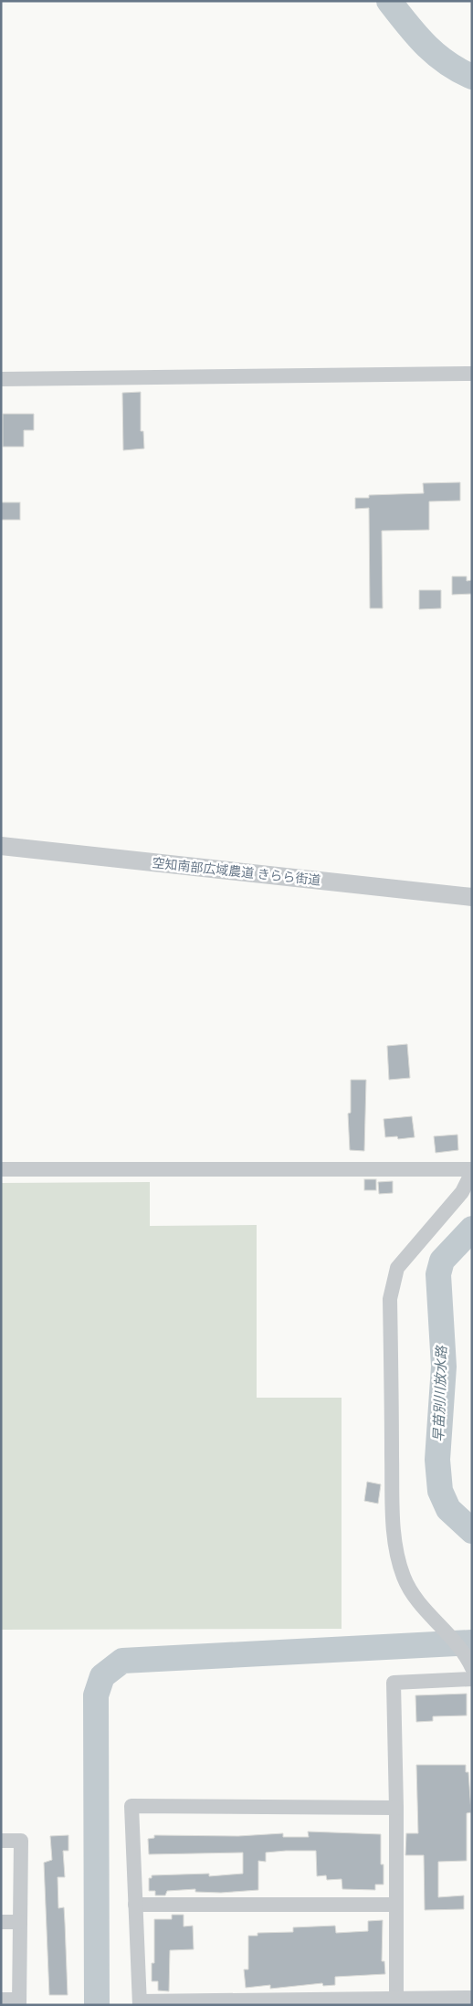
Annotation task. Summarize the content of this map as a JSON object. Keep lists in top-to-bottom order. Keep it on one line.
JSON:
{"streets":{"street":["空知南部広域農道 きらら街道"]},"water":["早苗別川放水路"]}
